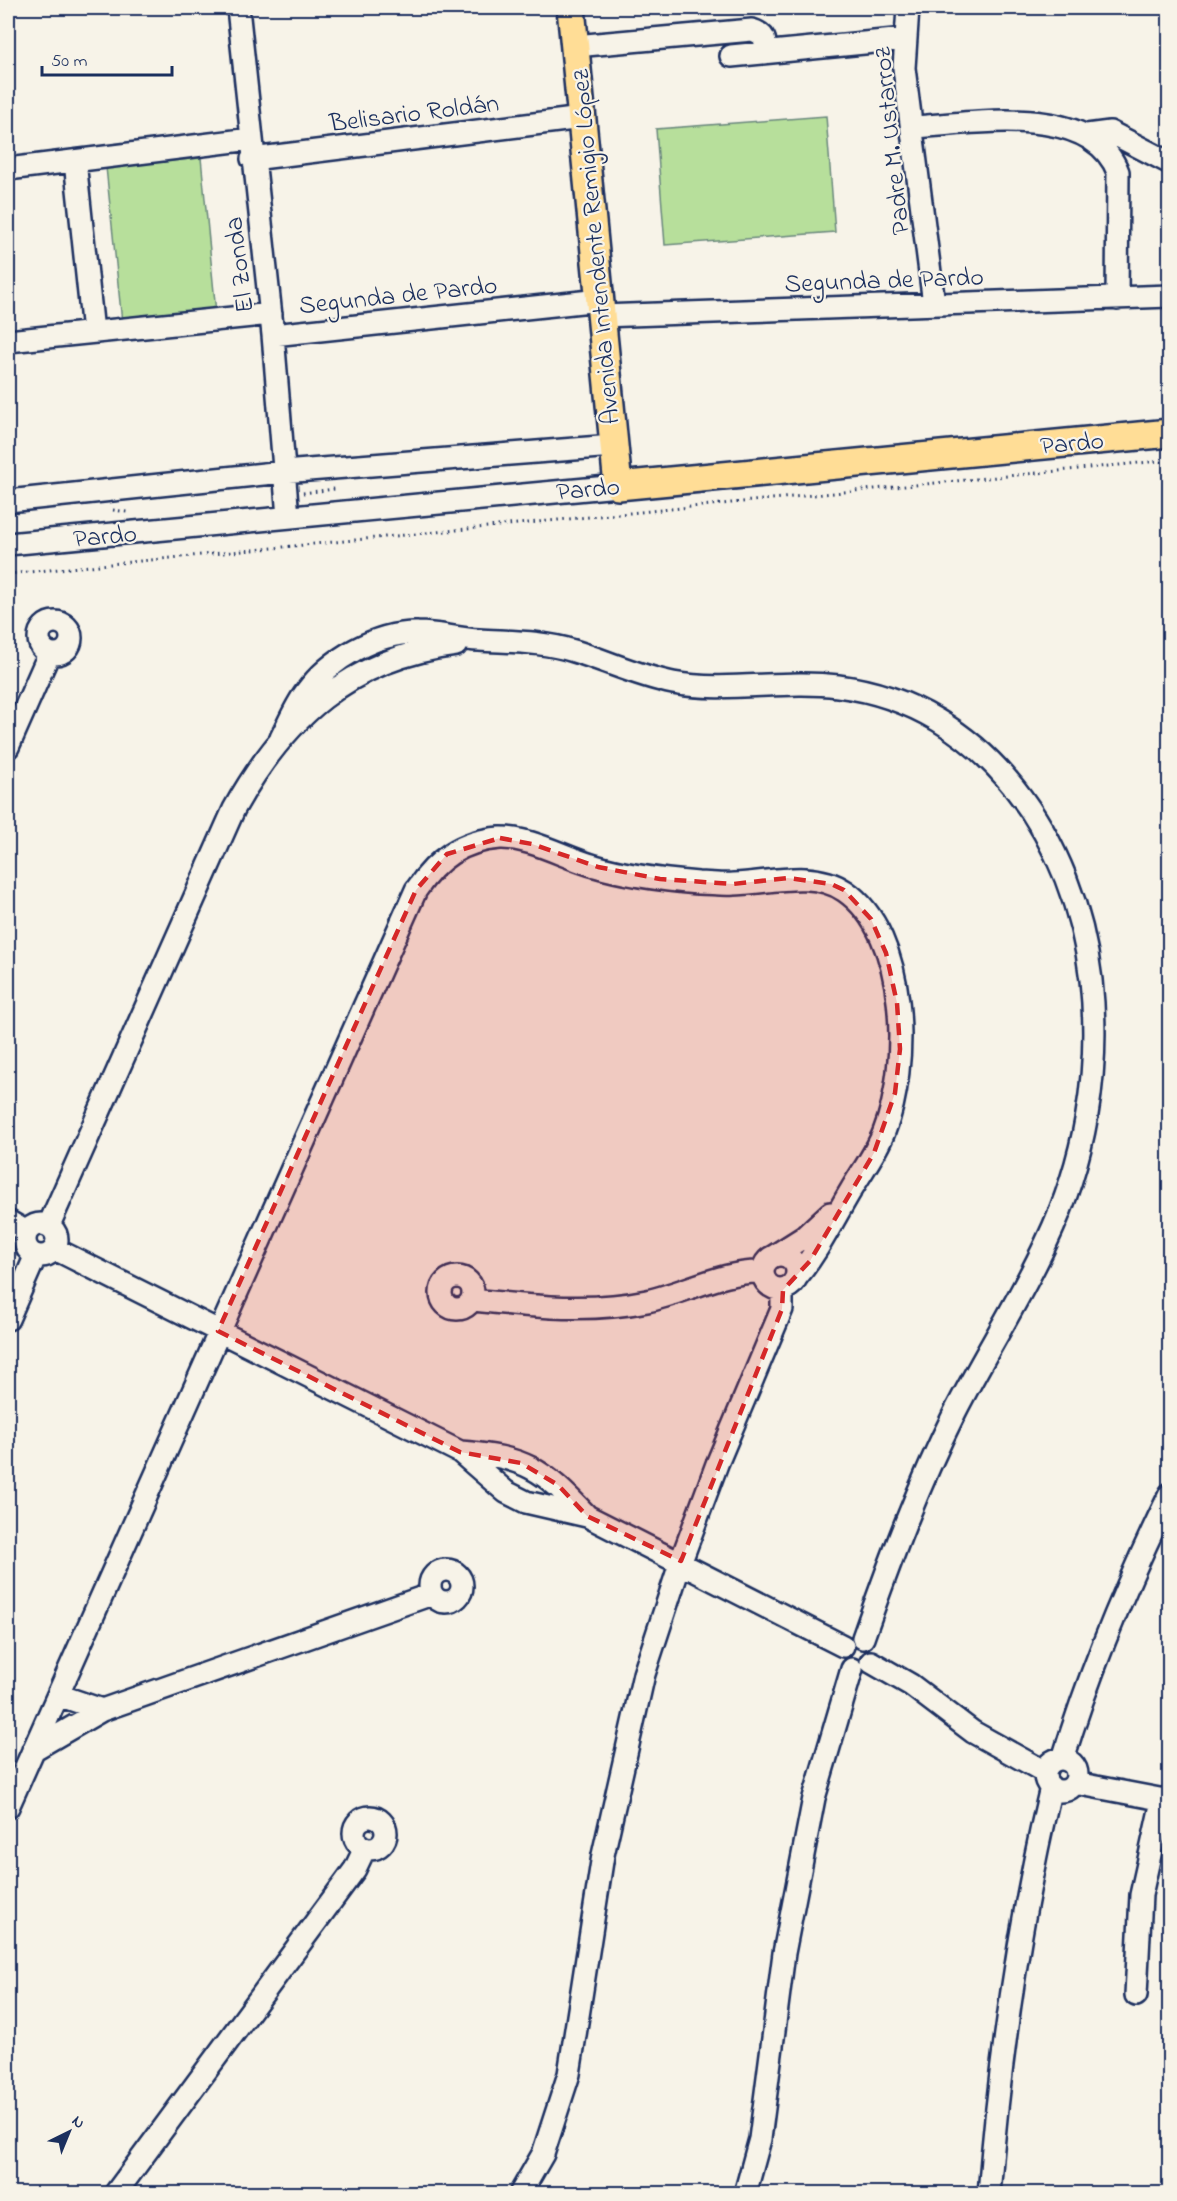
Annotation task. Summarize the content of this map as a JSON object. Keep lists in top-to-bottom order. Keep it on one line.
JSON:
{"streets":{"main road":["Avenida Intendente Remigio López","Pardo"],"street":["Belisario Roldán","Padre M. Ustarroz","El Zonda","Segunda de Pardo"]},"crossings":[["Belisario Roldán","Avenida Intendente Remigio López"],["Belisario Roldán","El Zonda"],["Padre M. Ustarroz","Segunda de Pardo"],["Avenida Intendente Remigio López","Segunda de Pardo"],["Avenida Intendente Remigio López","Pardo"],["El Zonda","Segunda de Pardo"],["El Zonda","Pardo"]],"scale_bar":"50 m","north":"top right"}
